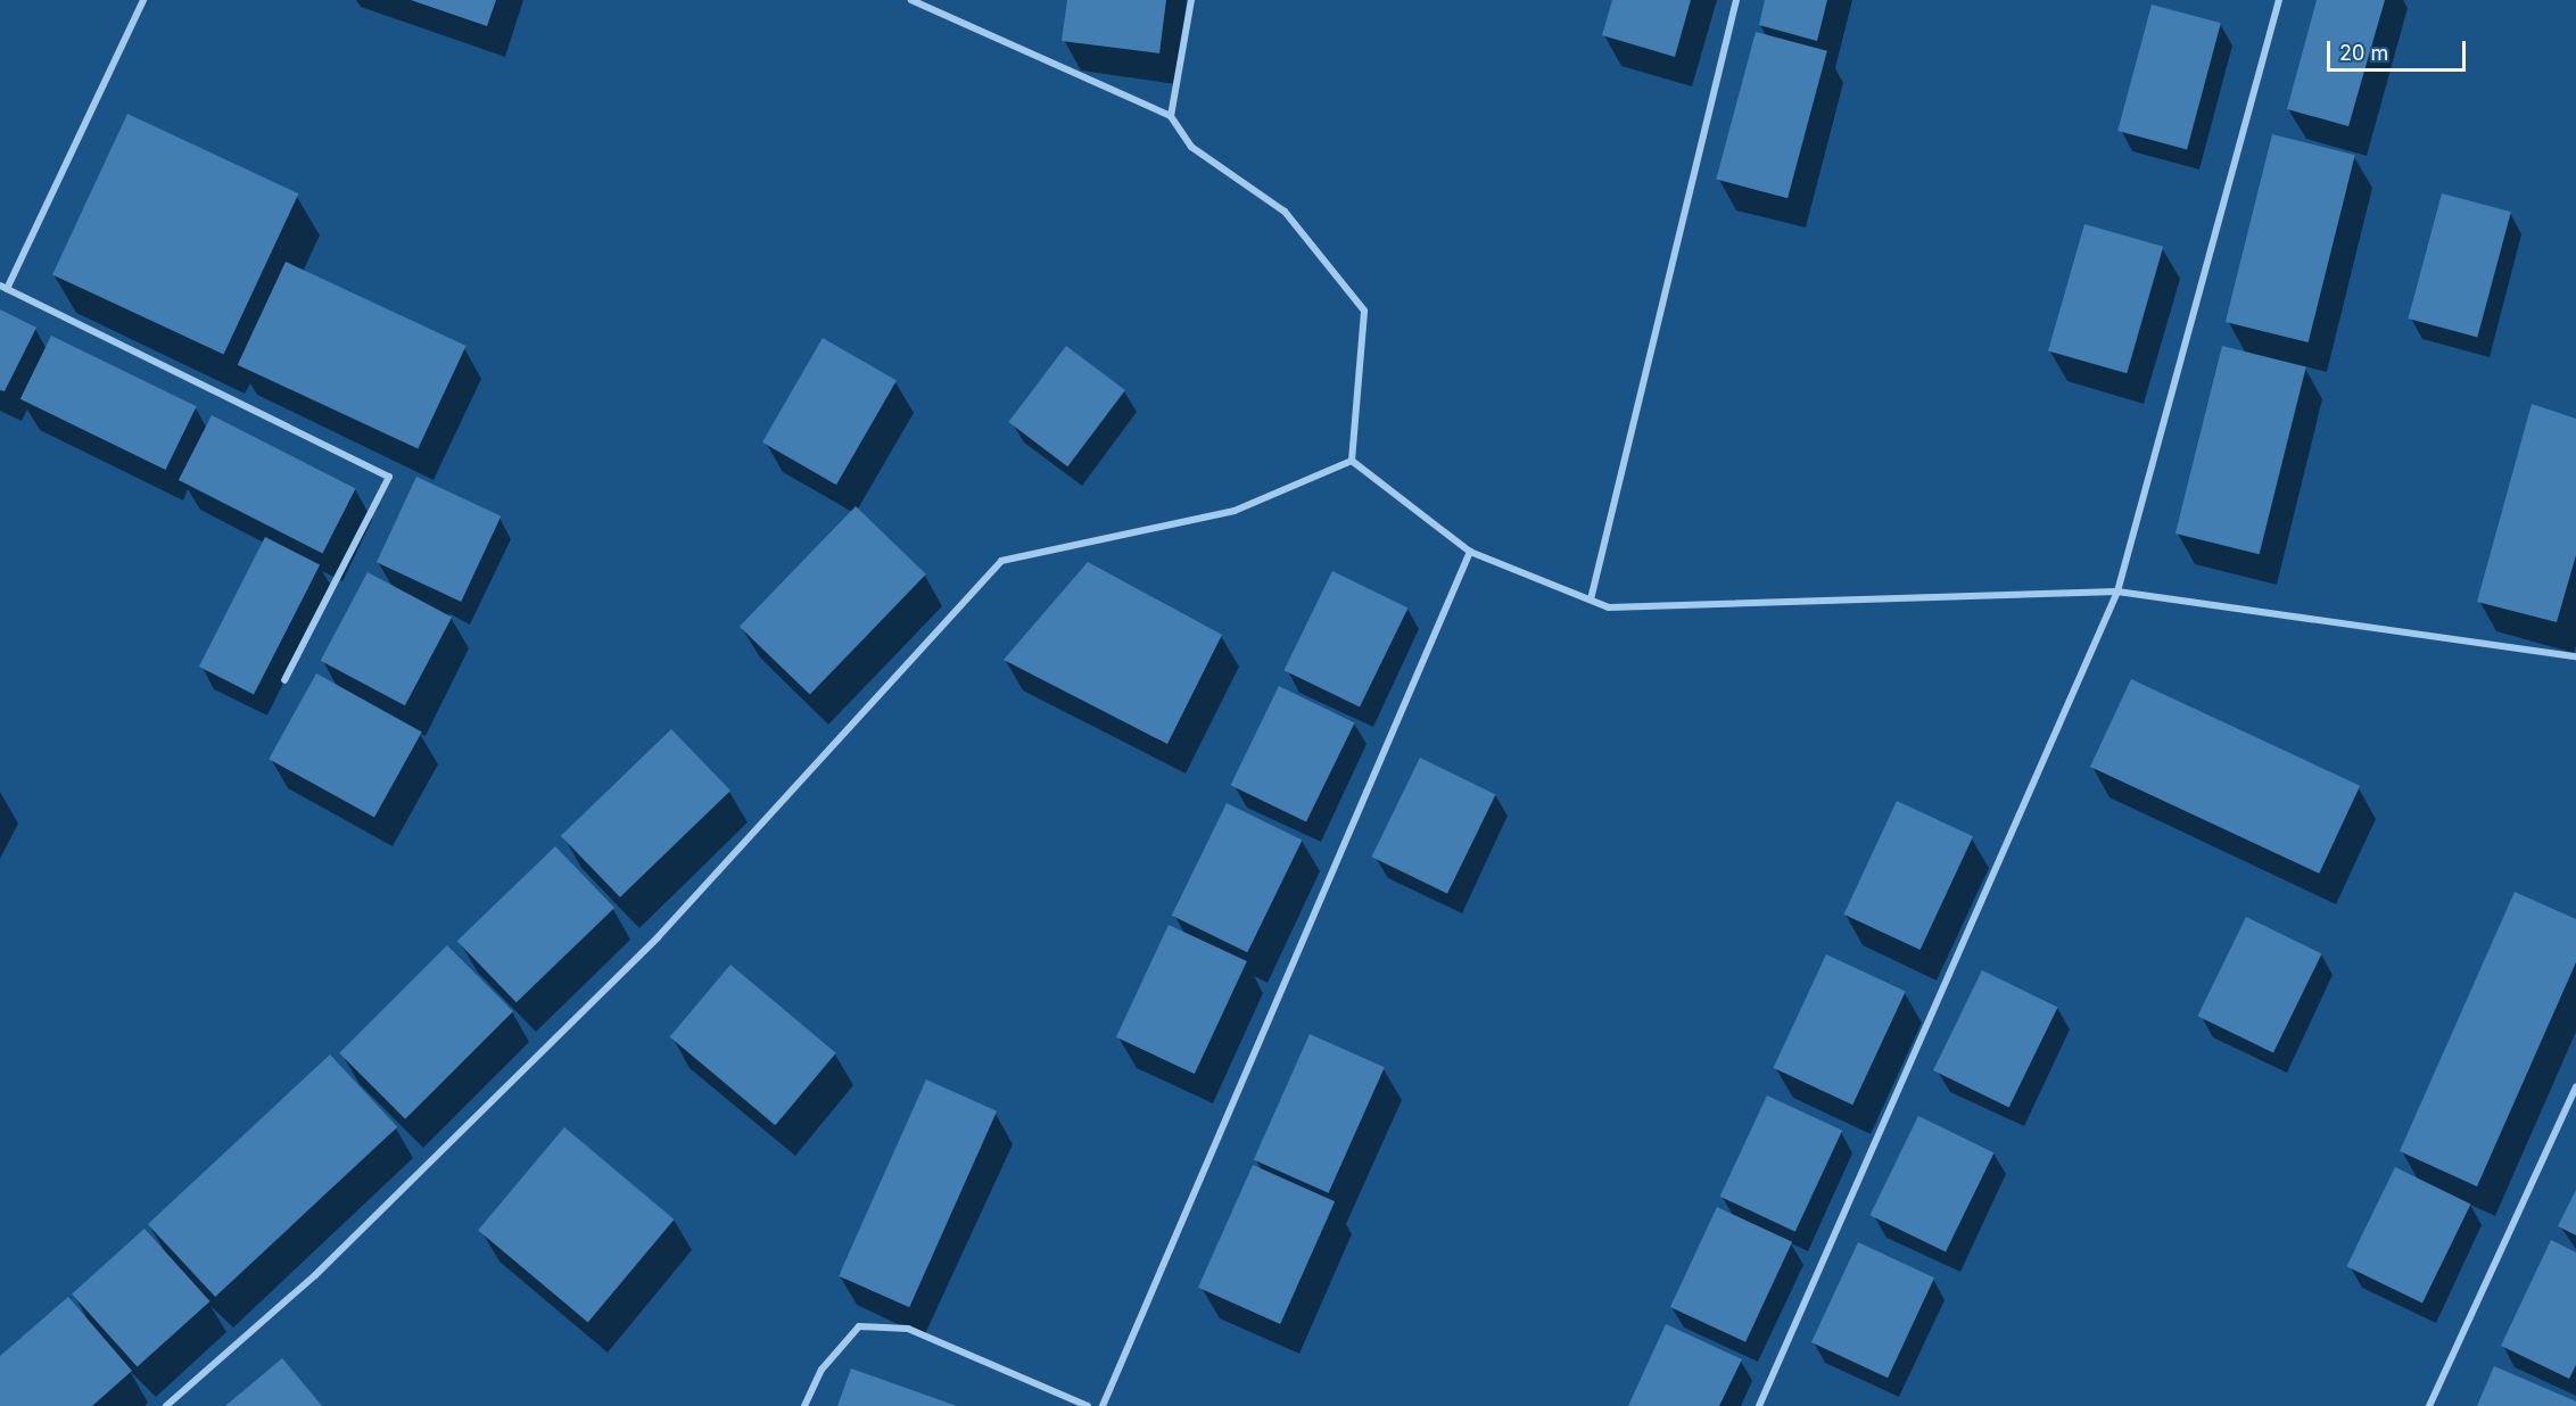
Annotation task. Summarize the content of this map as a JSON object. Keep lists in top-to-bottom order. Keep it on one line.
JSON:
{"scale_bar":"20 m"}
